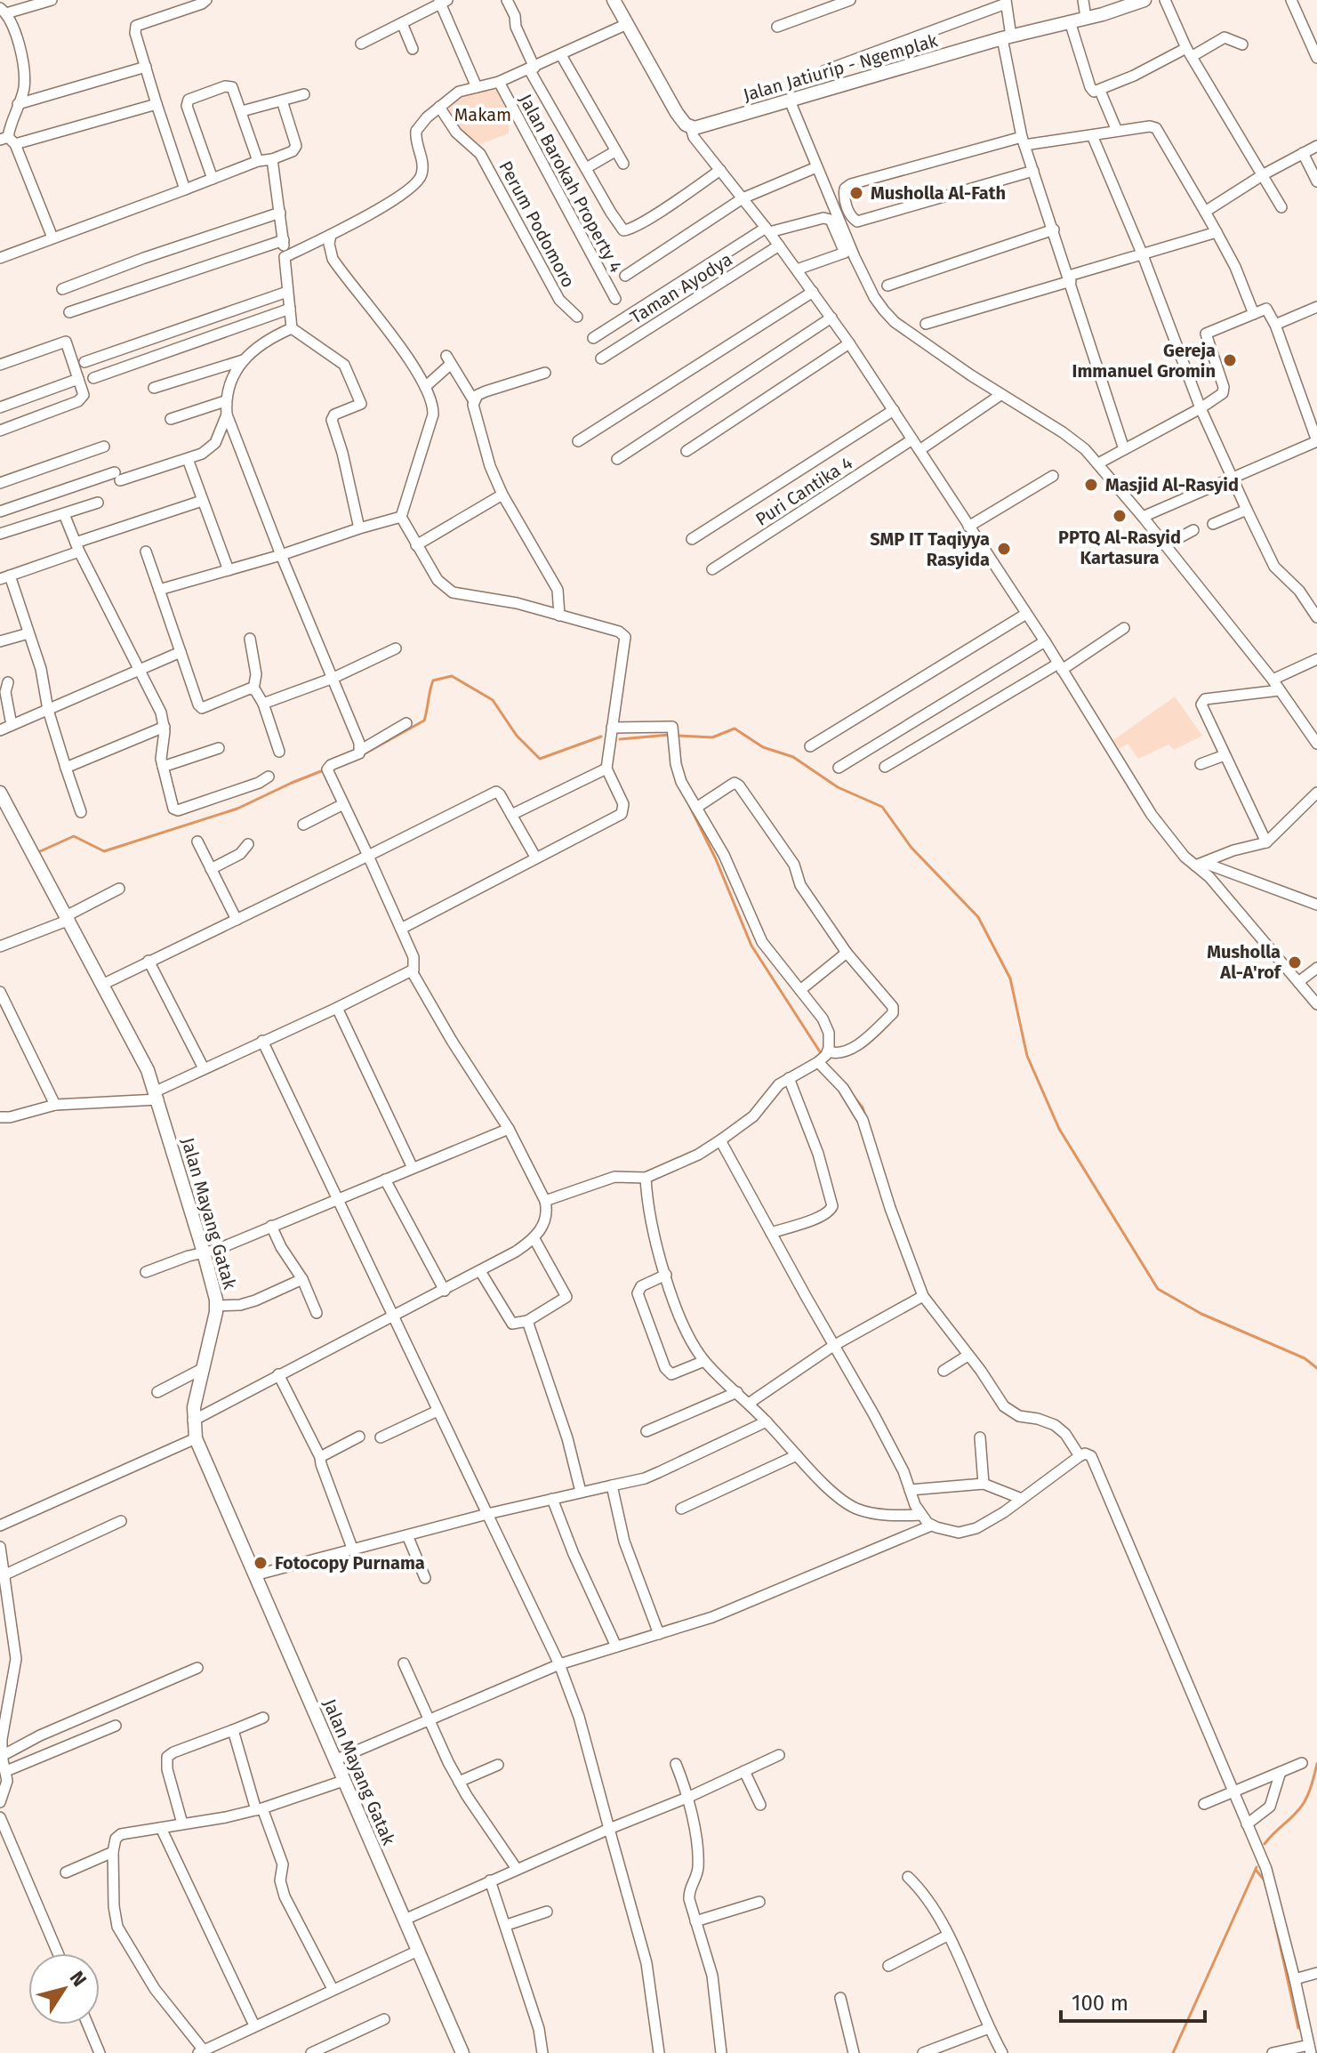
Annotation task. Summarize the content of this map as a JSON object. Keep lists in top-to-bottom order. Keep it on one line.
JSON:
{"streets":{"street":["Jalan Jatiurip - Ngemplak","Jalan Barokah Property 4","Perum Podomoro","Taman Ayodya","Puri Cantika 4","Jalan Mayang Gatak"]},"parks":["Makam"],"places":["Musholla Al-Fath","Gereja Immanuel Gromin","Masjid Al-Rasyid","PPTQ Al-Rasyid Kartasura","SMP IT Taqiyya Rasyida","Musholla Al-A'rof","Fotocopy Purnama"],"scale_bar":"100 m","north":"top right"}
